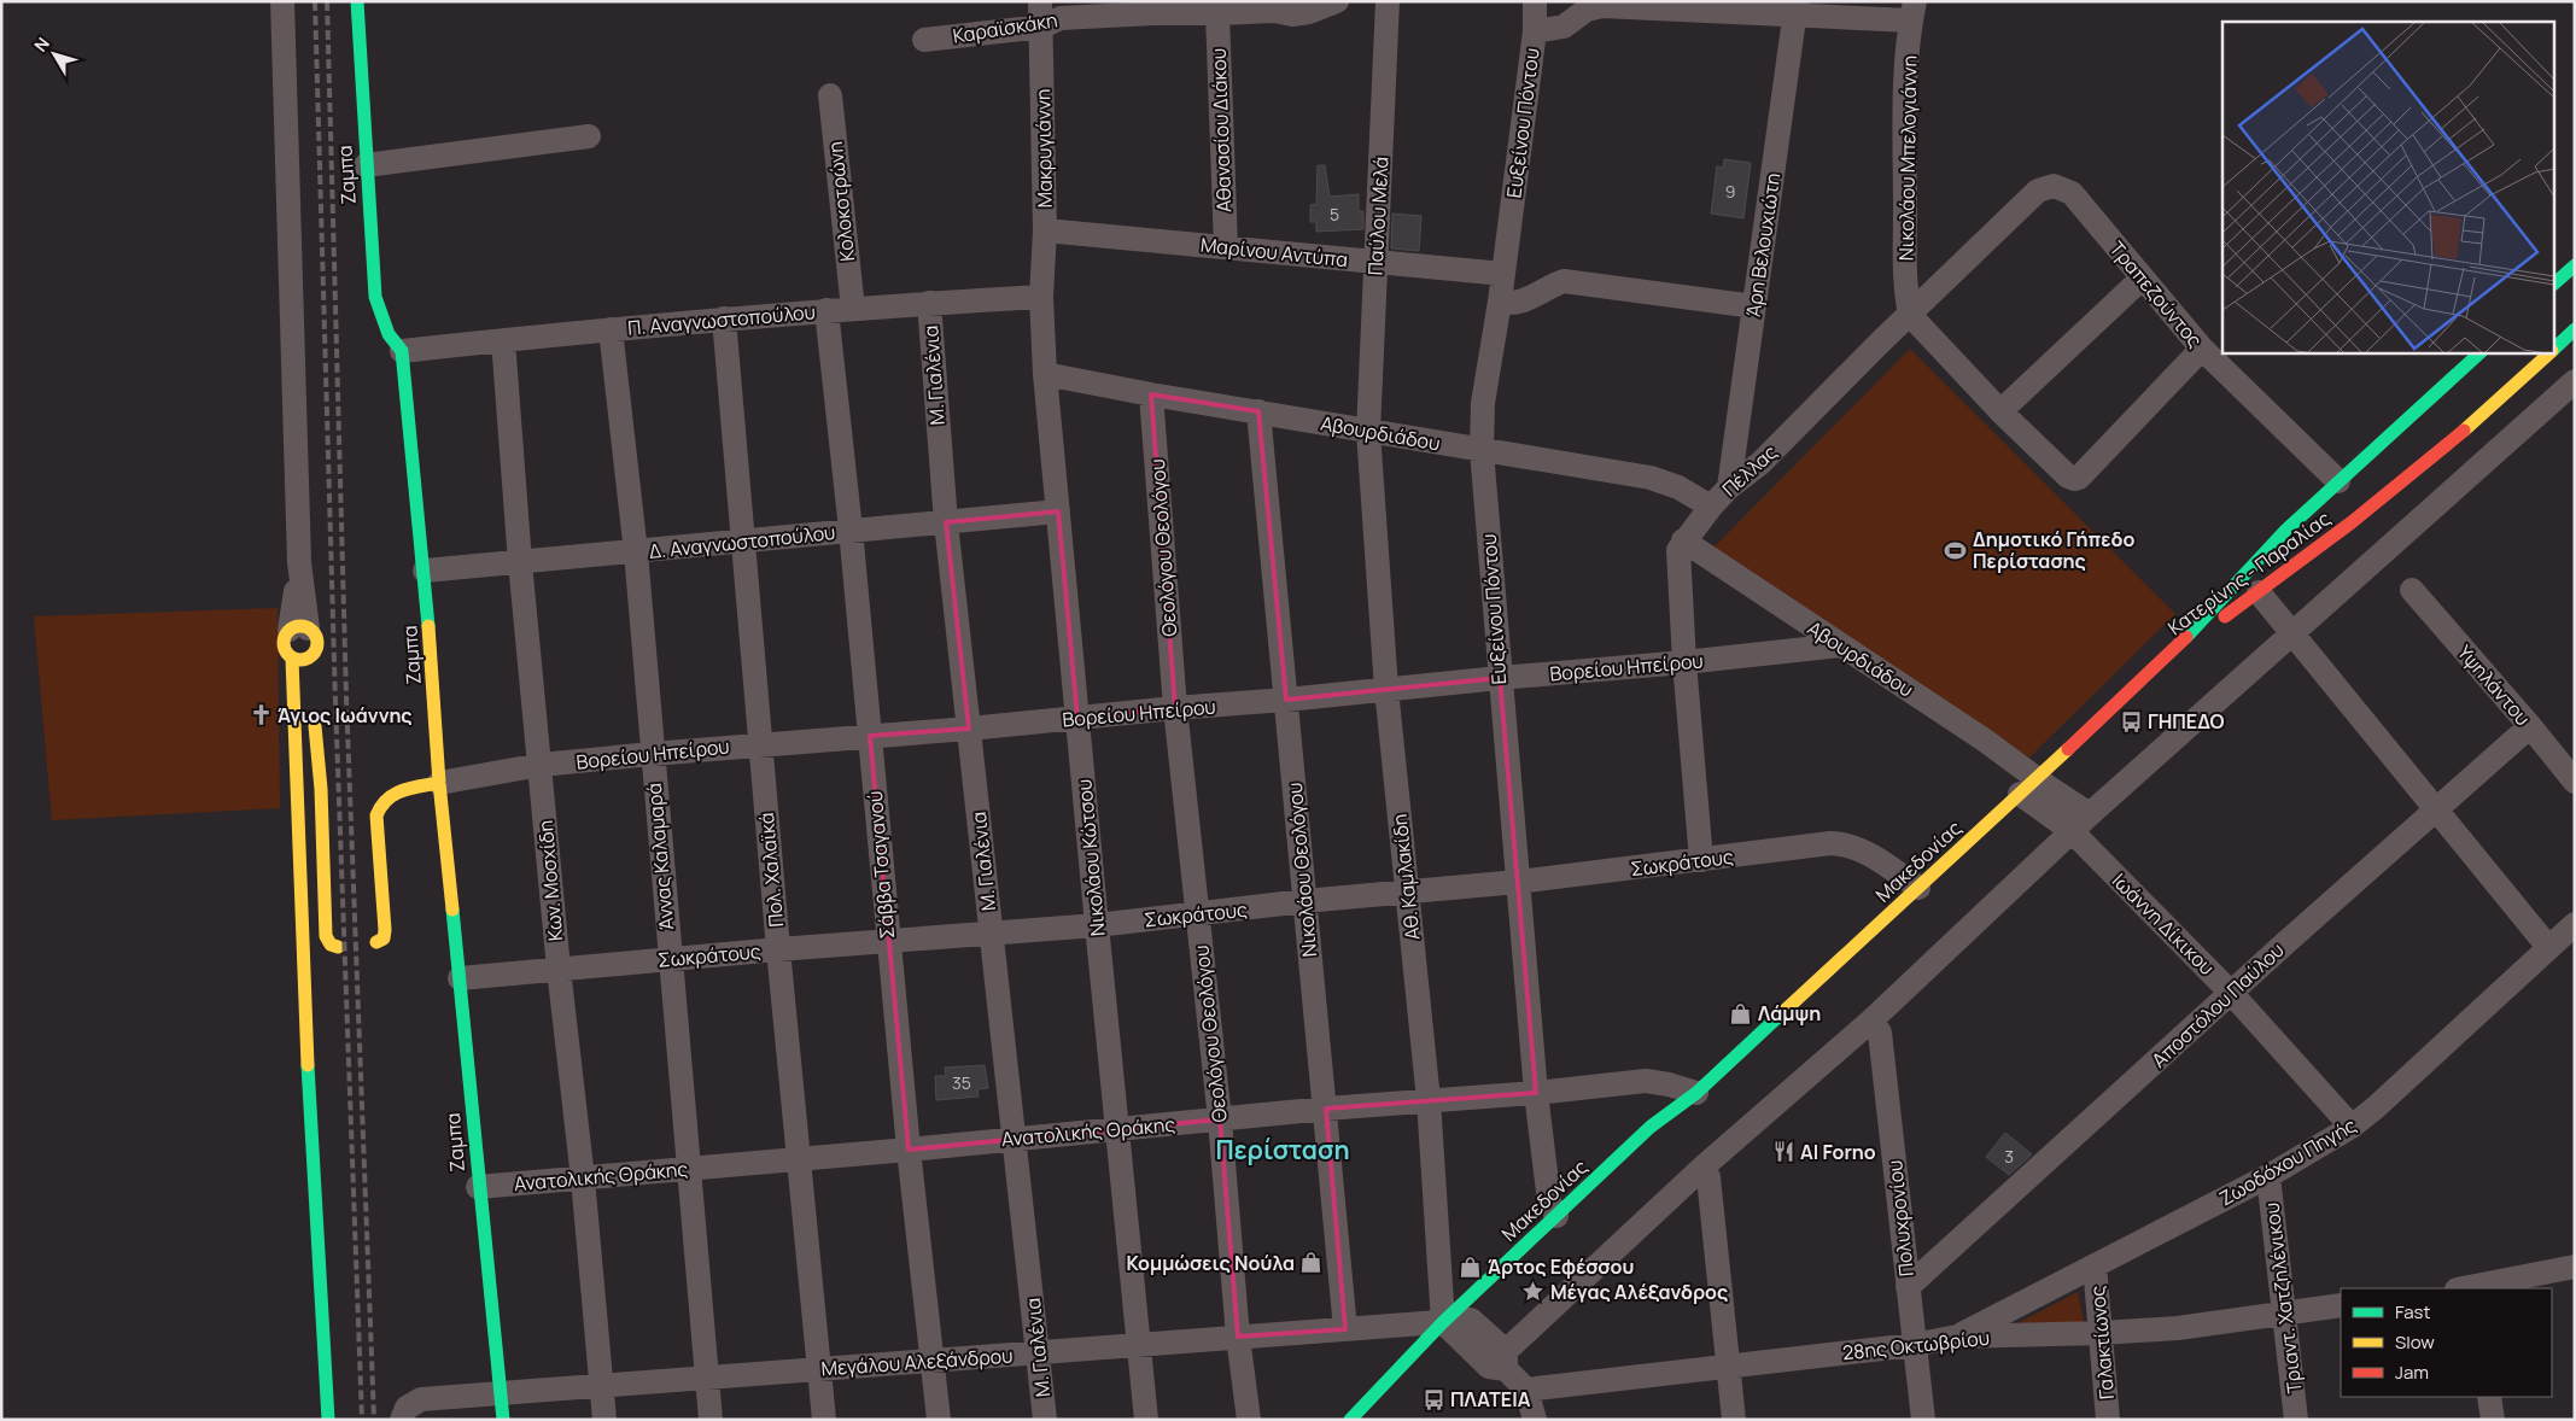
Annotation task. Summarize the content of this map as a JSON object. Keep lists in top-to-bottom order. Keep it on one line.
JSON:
{"streets":{"street":["Καραϊσκάκη","Ευξείνου Πόντου","Αθανασίου Διάκου","Μακρυγιάννη","Νικολάου Μπελογιάννη","Ζαμπα","Κολοκοτρώνη","Παύλου Μελά","Άρη Βελουχιώτη","Μαρίνου Αντύπα","Τραπεζούντος","Π. Αναγνωστοπούλου","Μ. Γιαλένια","Αβουρδιάδου","Πέλλας","Δ. Αναγνωστοπούλου","Θεολόγου Θεολόγου","Κατερίνης - Παραλίας","Βορείου Ηπείρου","Υψηλάντου","Άννας Καλαμαρά","Νικολάου Κώτσου","Μακεδονίας","Σωκράτους","Σάββα Τσαγανού","Πολ. Χαλαϊκά","Νικολάου Θεολόγου","Αθ. Καμλακίδη","Κων. Μοσχίδη","Ιωάννη Δίκικου","Αποστόλου Παύλου","Ανατολικής Θράκης","Ζωοδόχου Πηγής","Πολυχρονίου","Τριαντ. Χατζηλένικου","Γαλακτίωνος","28ης Οκτωβρίου","Μεγάλου Αλεξάνδρου"]},"crossings":[["Καραϊσκάκη","Αθανασίου Διάκου"],["Καραϊσκάκη","Μακρυγιάννη"],["Ευξείνου Πόντου","Μαρίνου Αντύπα"],["Ευξείνου Πόντου","Αβουρδιάδου"],["Ευξείνου Πόντου","Βορείου Ηπείρου"],["Ευξείνου Πόντου","Μακεδονίας"],["Ευξείνου Πόντου","Σωκράτους"],["Ευξείνου Πόντου","Ανατολικής Θράκης"],["Αθανασίου Διάκου","Μαρίνου Αντύπα"],["Μακρυγιάννη","Μαρίνου Αντύπα"],["Μακρυγιάννη","Π. Αναγνωστοπούλου"],["Μακρυγιάννη","Νικολάου Κώτσου"],["Νικολάου Μπελογιάννη","Πέλλας"],["Ζαμπα","Π. Αναγνωστοπούλου"],["Ζαμπα","Δ. Αναγνωστοπούλου"],["Ζαμπα","Βορείου Ηπείρου"],["Ζαμπα","Σωκράτους"],["Ζαμπα","Ανατολικής Θράκης"],["Ζαμπα","Μεγάλου Αλεξάνδρου"],["Κολοκοτρώνη","Π. Αναγνωστοπούλου"],["Παύλου Μελά","Μαρίνου Αντύπα"],["Παύλου Μελά","Αβουρδιάδου"],["Παύλου Μελά","Αθ. Καμλακίδη"],["Άρη Βελουχιώτη","Πέλλας"],["Τραπεζούντος","Πέλλας"],["Τραπεζούντος","Κατερίνης - Παραλίας"],["Π. Αναγνωστοπούλου","Μ. Γιαλένια"],["Π. Αναγνωστοπούλου","Άννας Καλαμαρά"],["Π. Αναγνωστοπούλου","Νικολάου Κώτσου"],["Π. Αναγνωστοπούλου","Σάββα Τσαγανού"],["Π. Αναγνωστοπούλου","Πολ. Χαλαϊκά"],["Π. Αναγνωστοπούλου","Κων. Μοσχίδη"],["Μ. Γιαλένια","Δ. Αναγνωστοπούλου"],["Μ. Γιαλένια","Βορείου Ηπείρου"],["Μ. Γιαλένια","Σωκράτους"],["Μ. Γιαλένια","Ανατολικής Θράκης"],["Μ. Γιαλένια","Μεγάλου Αλεξάνδρου"],["Αβουρδιάδου","Πέλλας"],["Αβουρδιάδου","Θεολόγου Θεολόγου"],["Αβουρδιάδου","Βορείου Ηπείρου"],["Αβουρδιάδου","Νικολάου Κώτσου"],["Αβουρδιάδου","Μακεδονίας"],["Αβουρδιάδου","Νικολάου Θεολόγου"],["Αβουρδιάδου","Αθ. Καμλακίδη"],["Αβουρδιάδου","Ιωάννη Δίκικου"],["Πέλλας","Βορείου Ηπείρου"],["Πέλλας","Σωκράτους"],["Δ. Αναγνωστοπούλου","Άννας Καλαμαρά"],["Δ. Αναγνωστοπούλου","Νικολάου Κώτσου"],["Δ. Αναγνωστοπούλου","Σάββα Τσαγανού"],["Δ. Αναγνωστοπούλου","Πολ. Χαλαϊκά"],["Δ. Αναγνωστοπούλου","Κων. Μοσχίδη"],["Θεολόγου Θεολόγου","Βορείου Ηπείρου"],["Θεολόγου Θεολόγου","Σωκράτους"],["Θεολόγου Θεολόγου","Ανατολικής Θράκης"],["Θεολόγου Θεολόγου","Μεγάλου Αλεξάνδρου"],["Κατερίνης - Παραλίας","Μακεδονίας"],["Βορείου Ηπείρου","Άννας Καλαμαρά"],["Βορείου Ηπείρου","Νικολάου Κώτσου"],["Βορείου Ηπείρου","Σάββα Τσαγανού"],["Βορείου Ηπείρου","Πολ. Χαλαϊκά"],["Βορείου Ηπείρου","Νικολάου Θεολόγου"],["Βορείου Ηπείρου","Αθ. Καμλακίδη"],["Βορείου Ηπείρου","Κων. Μοσχίδη"],["Υψηλάντου","Αποστόλου Παύλου"],["Άννας Καλαμαρά","Σωκράτους"],["Άννας Καλαμαρά","Ανατολικής Θράκης"],["Άννας Καλαμαρά","Μεγάλου Αλεξάνδρου"],["Νικολάου Κώτσου","Σωκράτους"],["Νικολάου Κώτσου","Ανατολικής Θράκης"],["Νικολάου Κώτσου","Μεγάλου Αλεξάνδρου"],["Μακεδονίας","Σωκράτους"],["Μακεδονίας","Αθ. Καμλακίδη"],["Μακεδονίας","Ιωάννη Δίκικου"],["Μακεδονίας","Ανατολικής Θράκης"],["Μακεδονίας","Μεγάλου Αλεξάνδρου"],["Σωκράτους","Σάββα Τσαγανού"],["Σωκράτους","Πολ. Χαλαϊκά"],["Σωκράτους","Νικολάου Θεολόγου"],["Σωκράτους","Αθ. Καμλακίδη"],["Σωκράτους","Κων. Μοσχίδη"],["Σάββα Τσαγανού","Ανατολικής Θράκης"],["Σάββα Τσαγανού","Μεγάλου Αλεξάνδρου"],["Πολ. Χαλαϊκά","Ανατολικής Θράκης"],["Πολ. Χαλαϊκά","Μεγάλου Αλεξάνδρου"],["Νικολάου Θεολόγου","Ανατολικής Θράκης"],["Νικολάου Θεολόγου","Μεγάλου Αλεξάνδρου"],["Αθ. Καμλακίδη","Ανατολικής Θράκης"],["Αθ. Καμλακίδη","Μεγάλου Αλεξάνδρου"],["Κων. Μοσχίδη","Ανατολικής Θράκης"],["Κων. Μοσχίδη","Μεγάλου Αλεξάνδρου"],["Ιωάννη Δίκικου","Αποστόλου Παύλου"],["Ιωάννη Δίκικου","Ζωοδόχου Πηγής"],["Αποστόλου Παύλου","Πολυχρονίου"],["Ζωοδόχου Πηγής","Τριαντ. Χατζηλένικου"],["Ζωοδόχου Πηγής","Γαλακτίωνος"],["Ζωοδόχου Πηγής","28ης Οκτωβρίου"],["Πολυχρονίου","28ης Οκτωβρίου"],["Τριαντ. Χατζηλένικου","28ης Οκτωβρίου"],["Γαλακτίωνος","28ης Οκτωβρίου"]],"districts":["Περίσταση"],"places":{"sports":["Δημοτικό Γήπεδο Περίστασης"],"church":["Άγιος Ιωάννης"],"bus stop":["ΓΗΠΕΔΟ","ΠΛΑΤΕΙΑ"],"shop":["Λάμψη","Κομμώσεις Νούλα","Άρτος Εφέσσου"],"restaurant":["Al Forno"],"place":["Μέγας Αλέξανδρος"]},"house_numbers":["9","5","35","3"],"legend":["Fast","Slow","Jam"],"north":"top left"}
